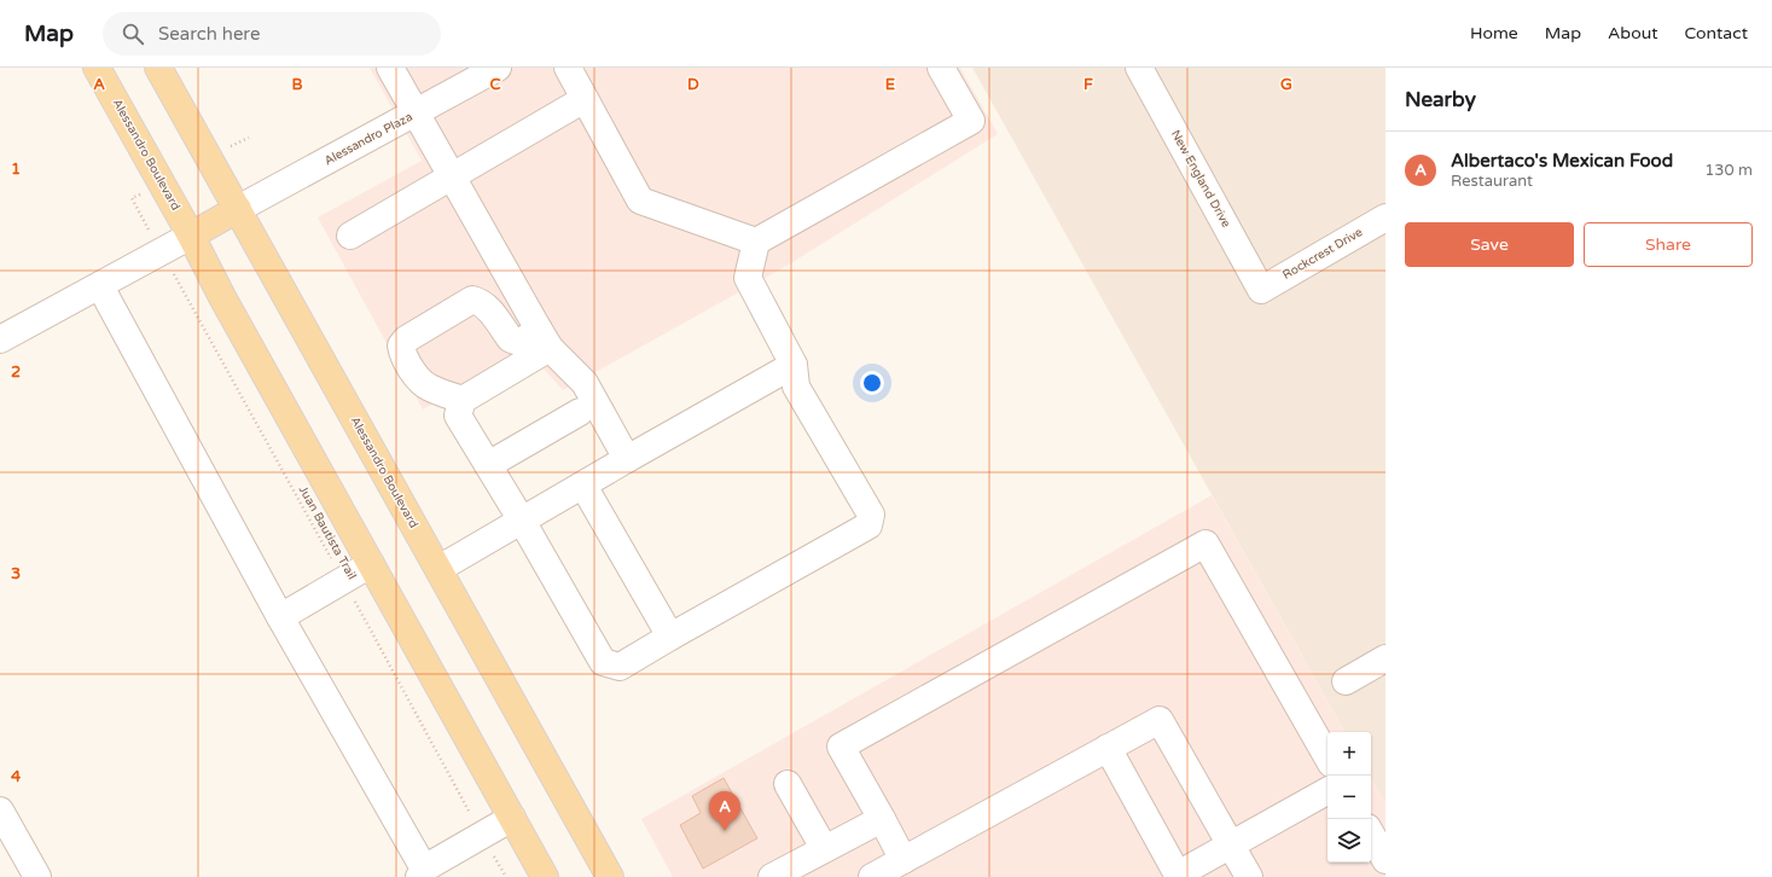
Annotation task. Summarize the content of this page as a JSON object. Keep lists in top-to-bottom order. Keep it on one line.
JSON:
{"streets":{"main road":["Alessandro Boulevard"],"street":["Alessandro Plaza","New England Drive","Rockcrest Drive"],"path":["Juan Bautista Trail"]},"crossings":[["Alessandro Plaza","Alessandro Boulevard"],["New England Drive","Rockcrest Drive"]],"page":{"header":"Map","search":"Search here","nav":["Home","Map","About","Contact"],"heading":"Nearby","list":[{"mark":"A","name":"Albertaco's Mexican Food","note":"Restaurant","value":"130 m"}],"buttons":["Save","Share"],"map_buttons":["+","−"],"pins":"A"},"grid":{"columns":["A","B","C","D","E","F","G"],"rows":["1","2","3","4"]}}
